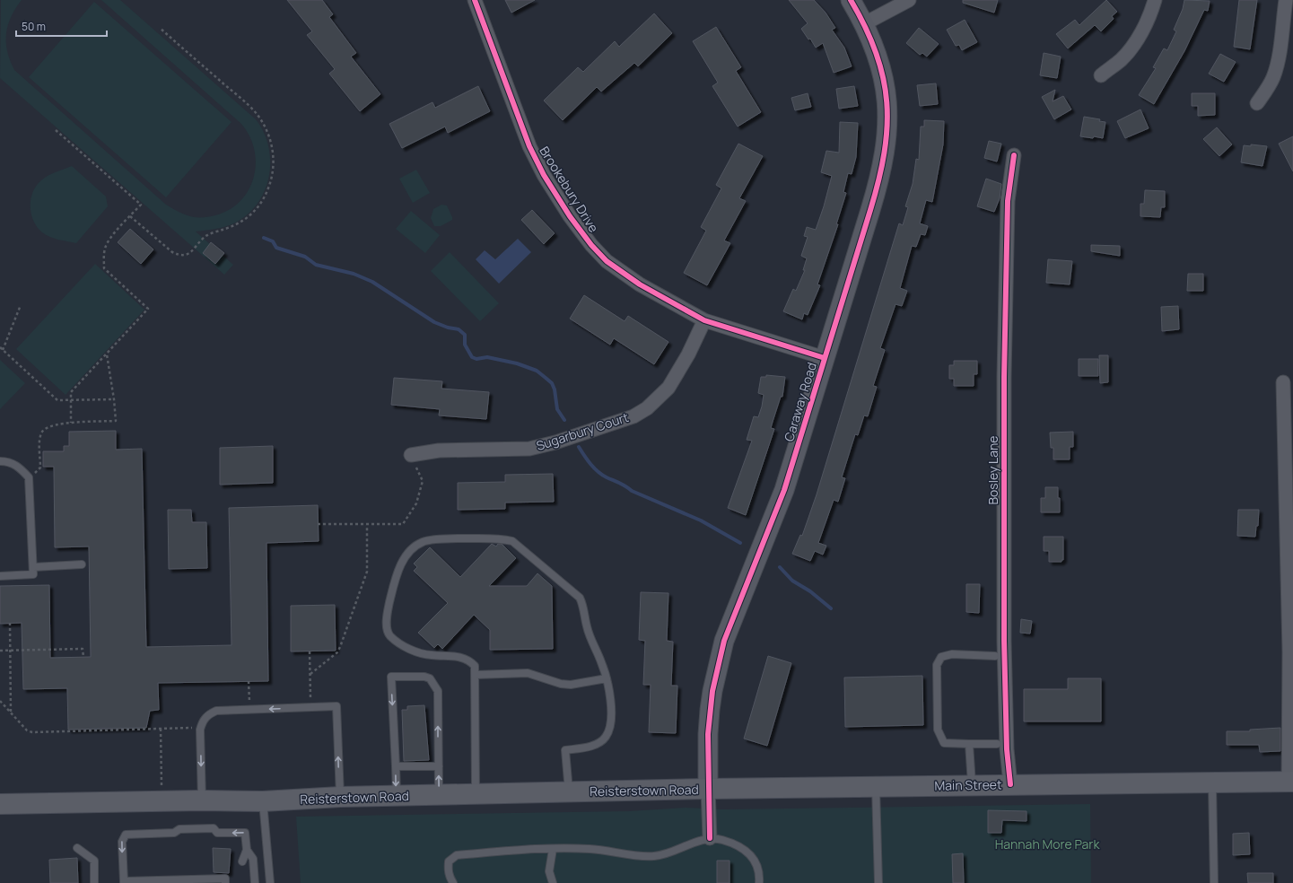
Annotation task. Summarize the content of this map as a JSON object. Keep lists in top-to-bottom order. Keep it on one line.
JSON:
{"streets":{"main road":["Main Street","Reisterstown Road"],"street":["Brookebury Drive","Caraway Road","Sugarbury Court","Bosley Lane"]},"crossings":[["Brookebury Drive","Caraway Road"],["Brookebury Drive","Sugarbury Court"],["Caraway Road","Main Street"],["Caraway Road","Reisterstown Road"],["Bosley Lane","Main Street"],["Main Street","Reisterstown Road"]],"parks":["Hannah More Park"],"scale_bar":"50 m"}
